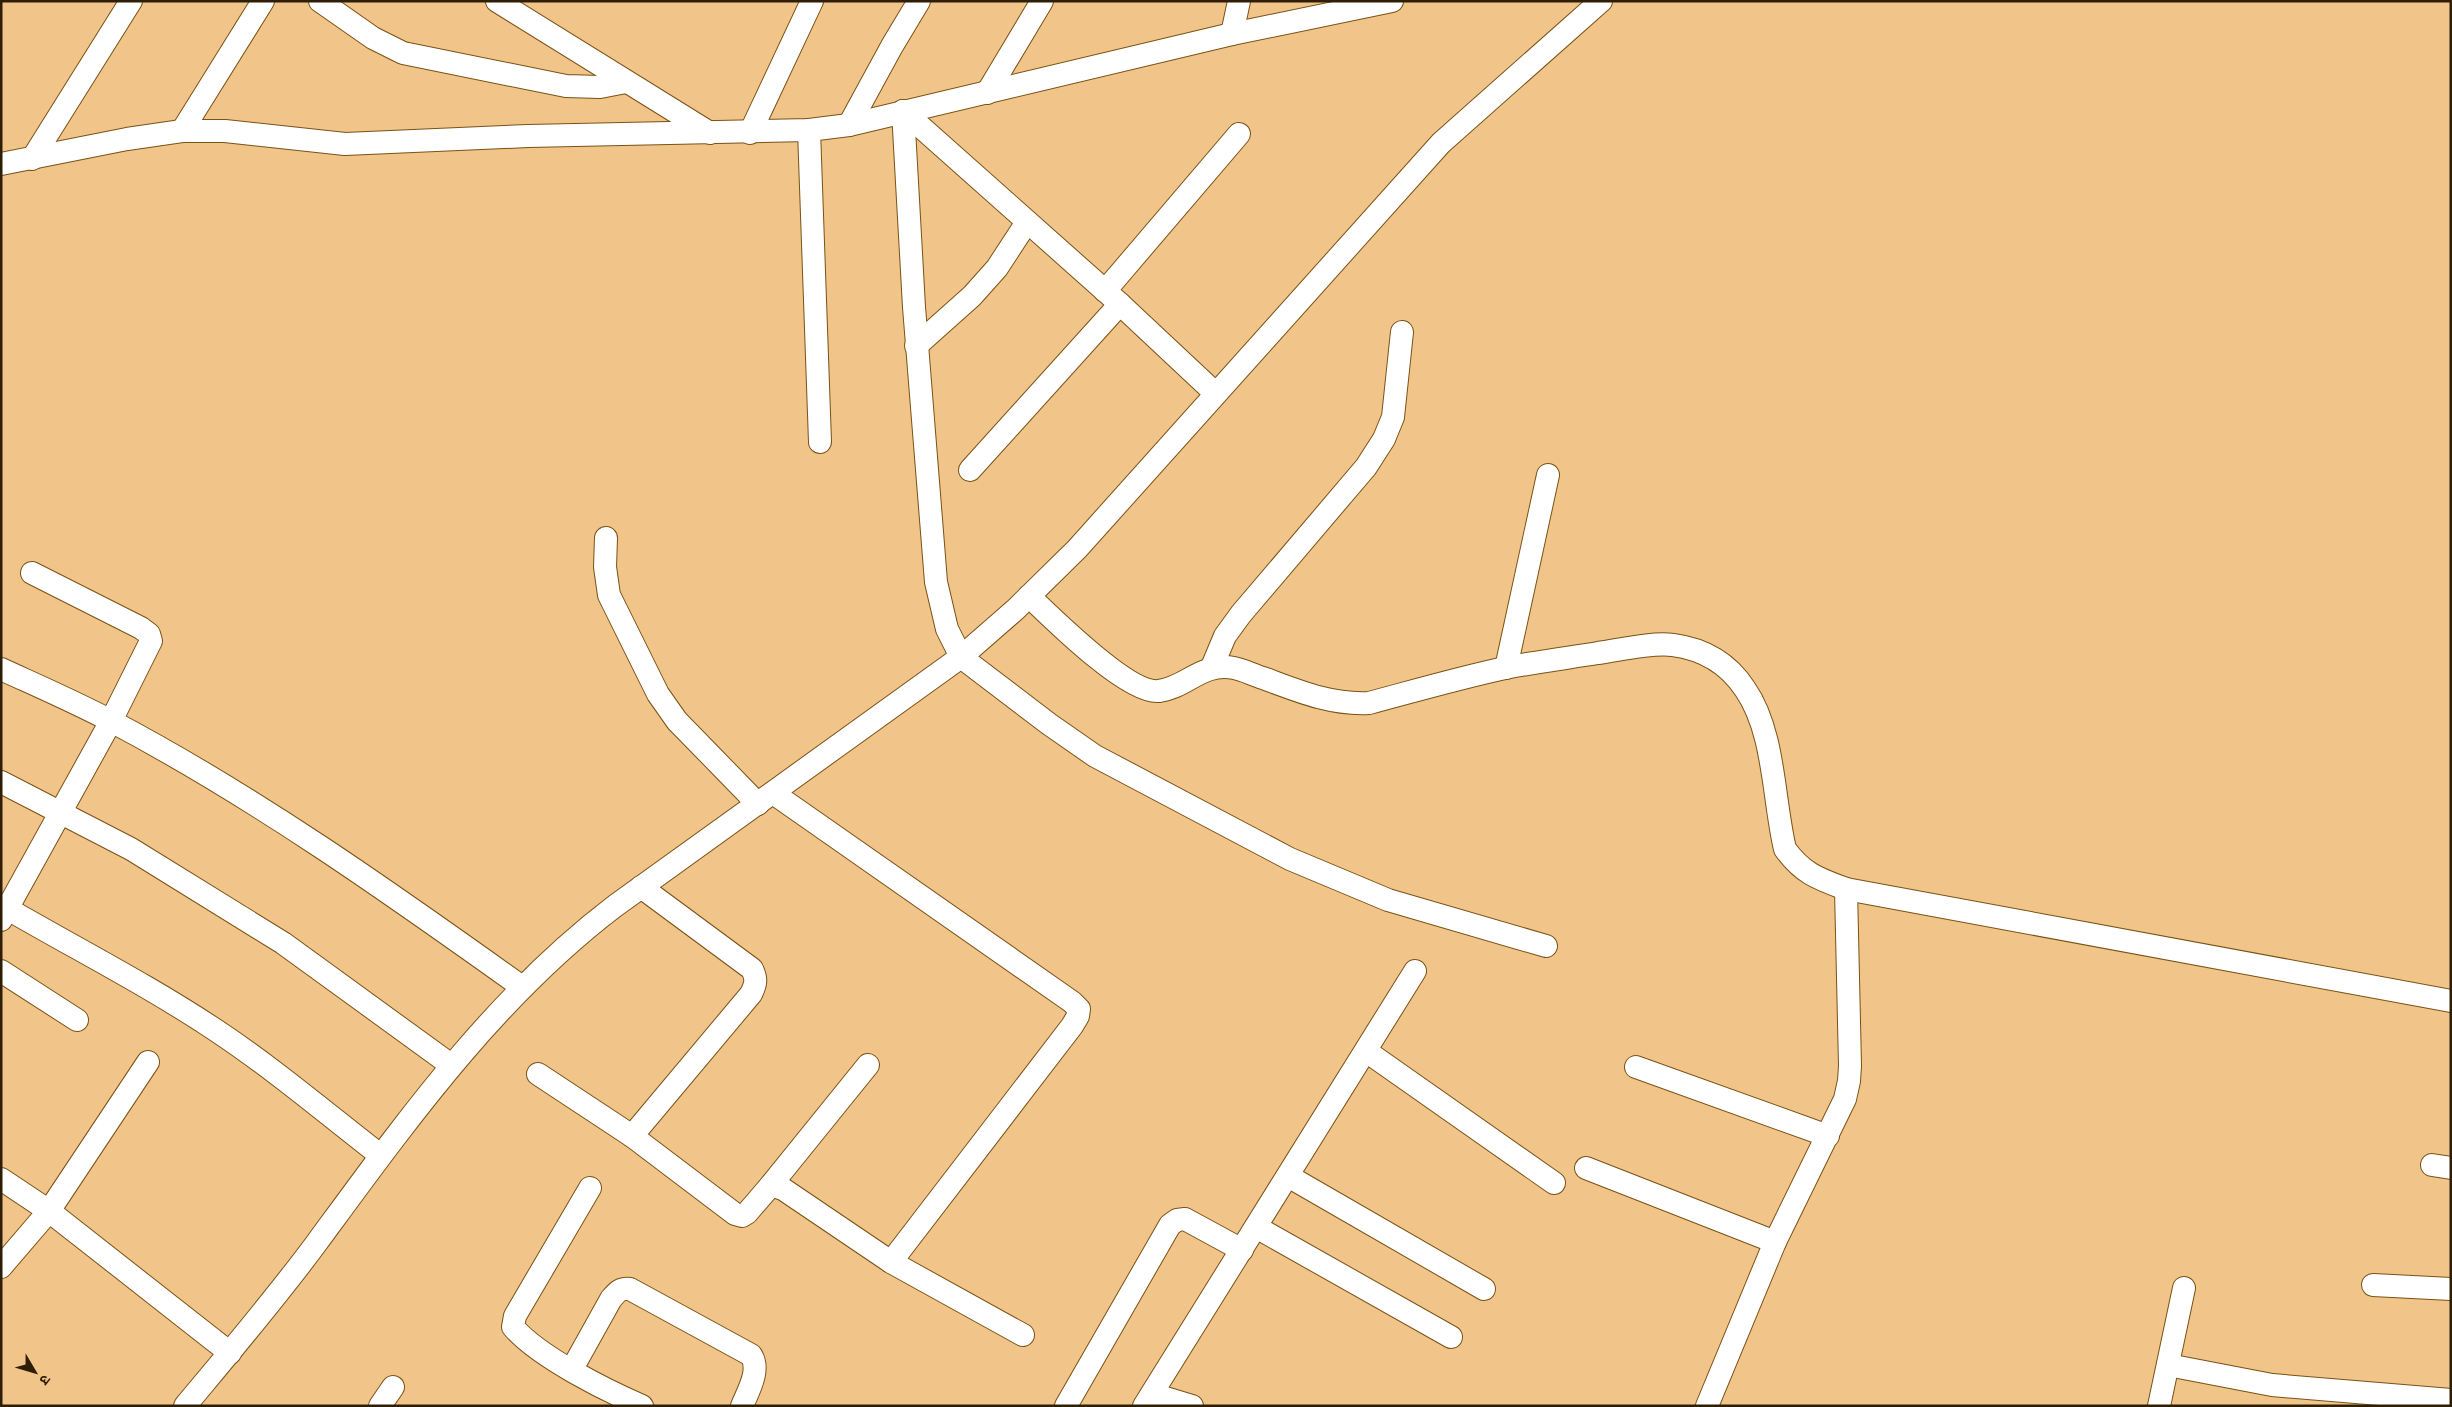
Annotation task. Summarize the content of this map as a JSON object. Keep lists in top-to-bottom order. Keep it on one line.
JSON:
{"north":"bottom right"}
